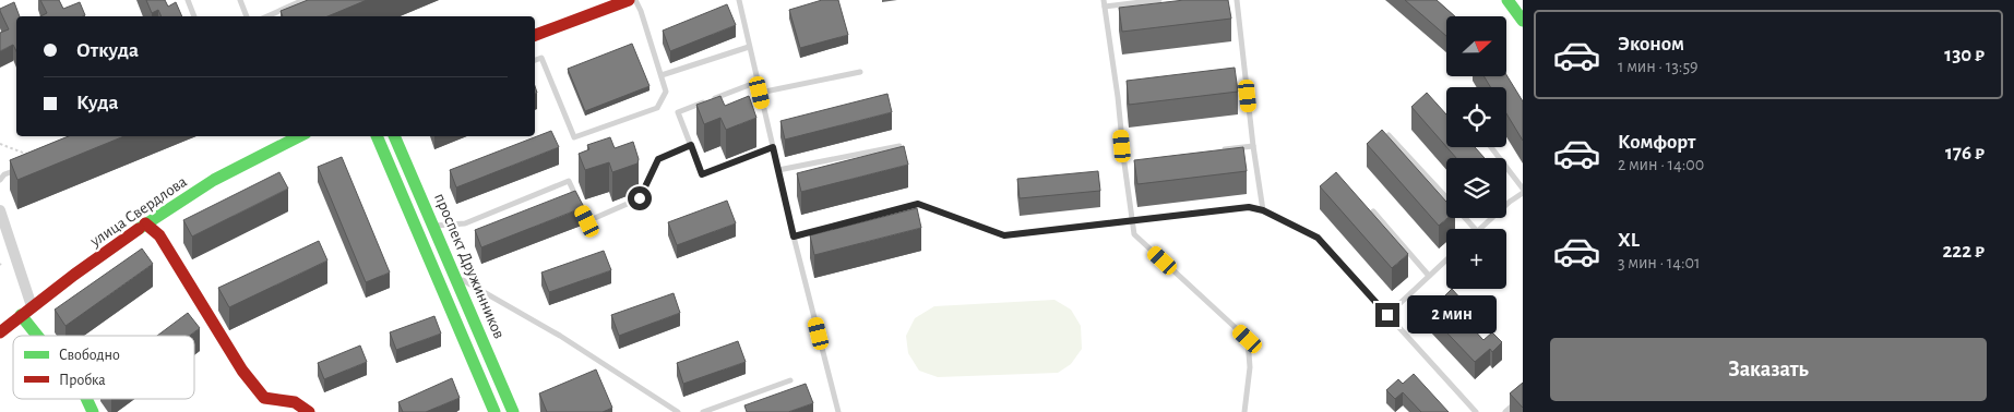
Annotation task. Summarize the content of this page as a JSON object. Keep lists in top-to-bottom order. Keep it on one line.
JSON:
{"streets":{"street":["улица Свердлова","проспект Дружинников"]},"legend":["Свободно","Пробка"],"north":"right","page":{"list":[{"name":"Эконом","note":"1 мин · 13:59","value":"130 ₽"},{"name":"Комфорт","note":"2 мин · 14:00","value":"176 ₽"},{"name":"XL","note":"3 мин · 14:01","value":"222 ₽"}],"map_buttons":"+","banner":["Откуда","Куда"],"bubble":"2 мин","buttons":"Заказать"}}
